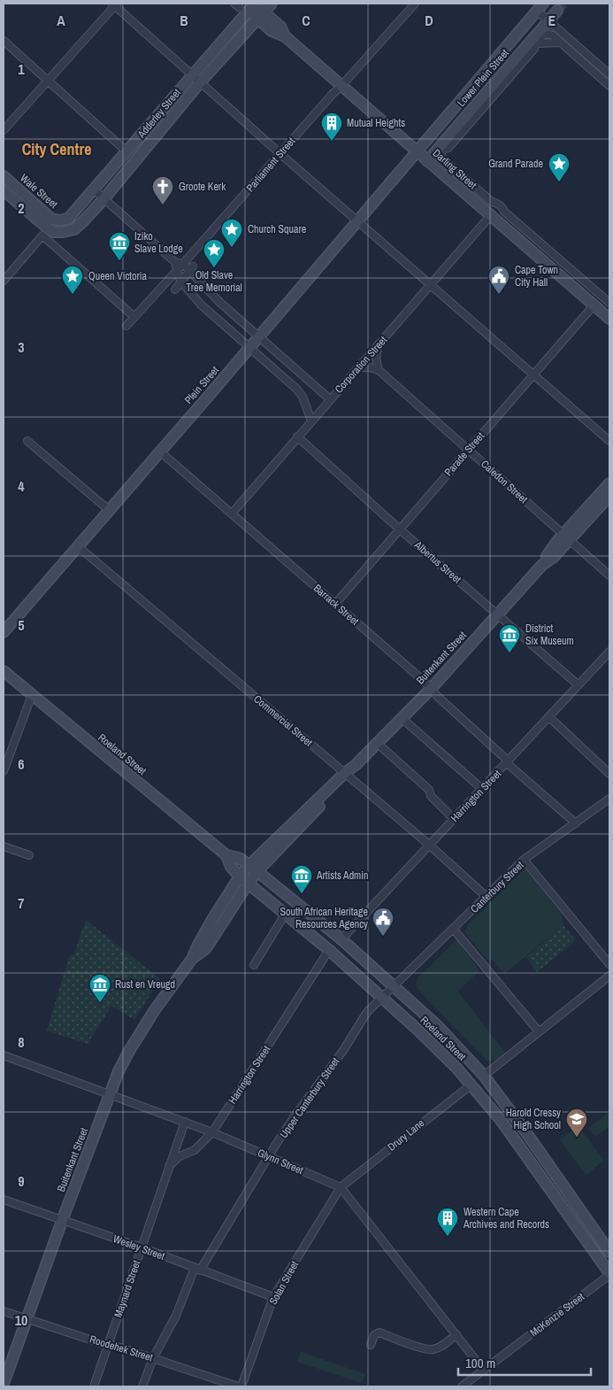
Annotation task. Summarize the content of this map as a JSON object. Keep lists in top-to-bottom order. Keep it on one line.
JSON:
{"streets":{"main road":["Lower Plein Street","Adderley Street","Darling Street","Wale Street","Plein Street","Buitenkant Street","Roeland Street"],"street":["Parliament Street","Corporation Street","Parade Street","Caledon Street","Albertus Street","Barrack Street","Commercial Street","Harrington Street","Canterbury Street","Upper Canterbury Street","Drury Lane","Glynn Street","Wesley Street","Solan Street","Maynard Street","McKenzie Street","Roodehek Street"]},"crossings":[["Lower Plein Street","Darling Street"],["Lower Plein Street","Plein Street"],["Adderley Street","Darling Street"],["Adderley Street","Wale Street"],["Parliament Street","Darling Street"],["Darling Street","Corporation Street"],["Darling Street","Plein Street"],["Darling Street","Parade Street"],["Corporation Street","Albertus Street"],["Corporation Street","Barrack Street"],["Plein Street","Barrack Street"],["Plein Street","Commercial Street"],["Parade Street","Caledon Street"],["Parade Street","Albertus Street"],["Parade Street","Barrack Street"],["Caledon Street","Buitenkant Street"],["Albertus Street","Buitenkant Street"],["Albertus Street","Harrington Street"],["Barrack Street","Buitenkant Street"],["Barrack Street","Harrington Street"],["Barrack Street","Canterbury Street"],["Buitenkant Street","Commercial Street"],["Buitenkant Street","Roeland Street"],["Buitenkant Street","Glynn Street"],["Buitenkant Street","Wesley Street"],["Buitenkant Street","Roodehek Street"],["Commercial Street","Harrington Street"],["Commercial Street","Canterbury Street"],["Roeland Street","Harrington Street"],["Roeland Street","Canterbury Street"],["Roeland Street","Upper Canterbury Street"],["Roeland Street","Drury Lane"],["Roeland Street","McKenzie Street"],["Harrington Street","Glynn Street"],["Canterbury Street","Upper Canterbury Street"],["Upper Canterbury Street","Glynn Street"],["Upper Canterbury Street","Wesley Street"],["Upper Canterbury Street","Roodehek Street"],["Drury Lane","Glynn Street"],["Drury Lane","Solan Street"],["Glynn Street","Solan Street"],["Glynn Street","Maynard Street"],["Glynn Street","McKenzie Street"],["Wesley Street","Solan Street"],["Wesley Street","Maynard Street"],["Maynard Street","Roodehek Street"]],"districts":["City Centre"],"places":{"building":["Mutual Heights","Western Cape Archives and Records"],"place":["Grand Parade","Church Square","Old Slave Tree Memorial","Queen Victoria"],"church":["Groote Kerk"],"museum":["Iziko Slave Lodge","District Six Museum","Artists Admin","Rust en Vreugd"],"public building":["Cape Town City Hall","South African Heritage Resources Agency"],"school or university":["Harold Cressy High School"]},"scale_bar":"100 m","grid":{"columns":["A","B","C","D","E"],"rows":["1","2","3","4","5","6","7","8","9","10"]}}
